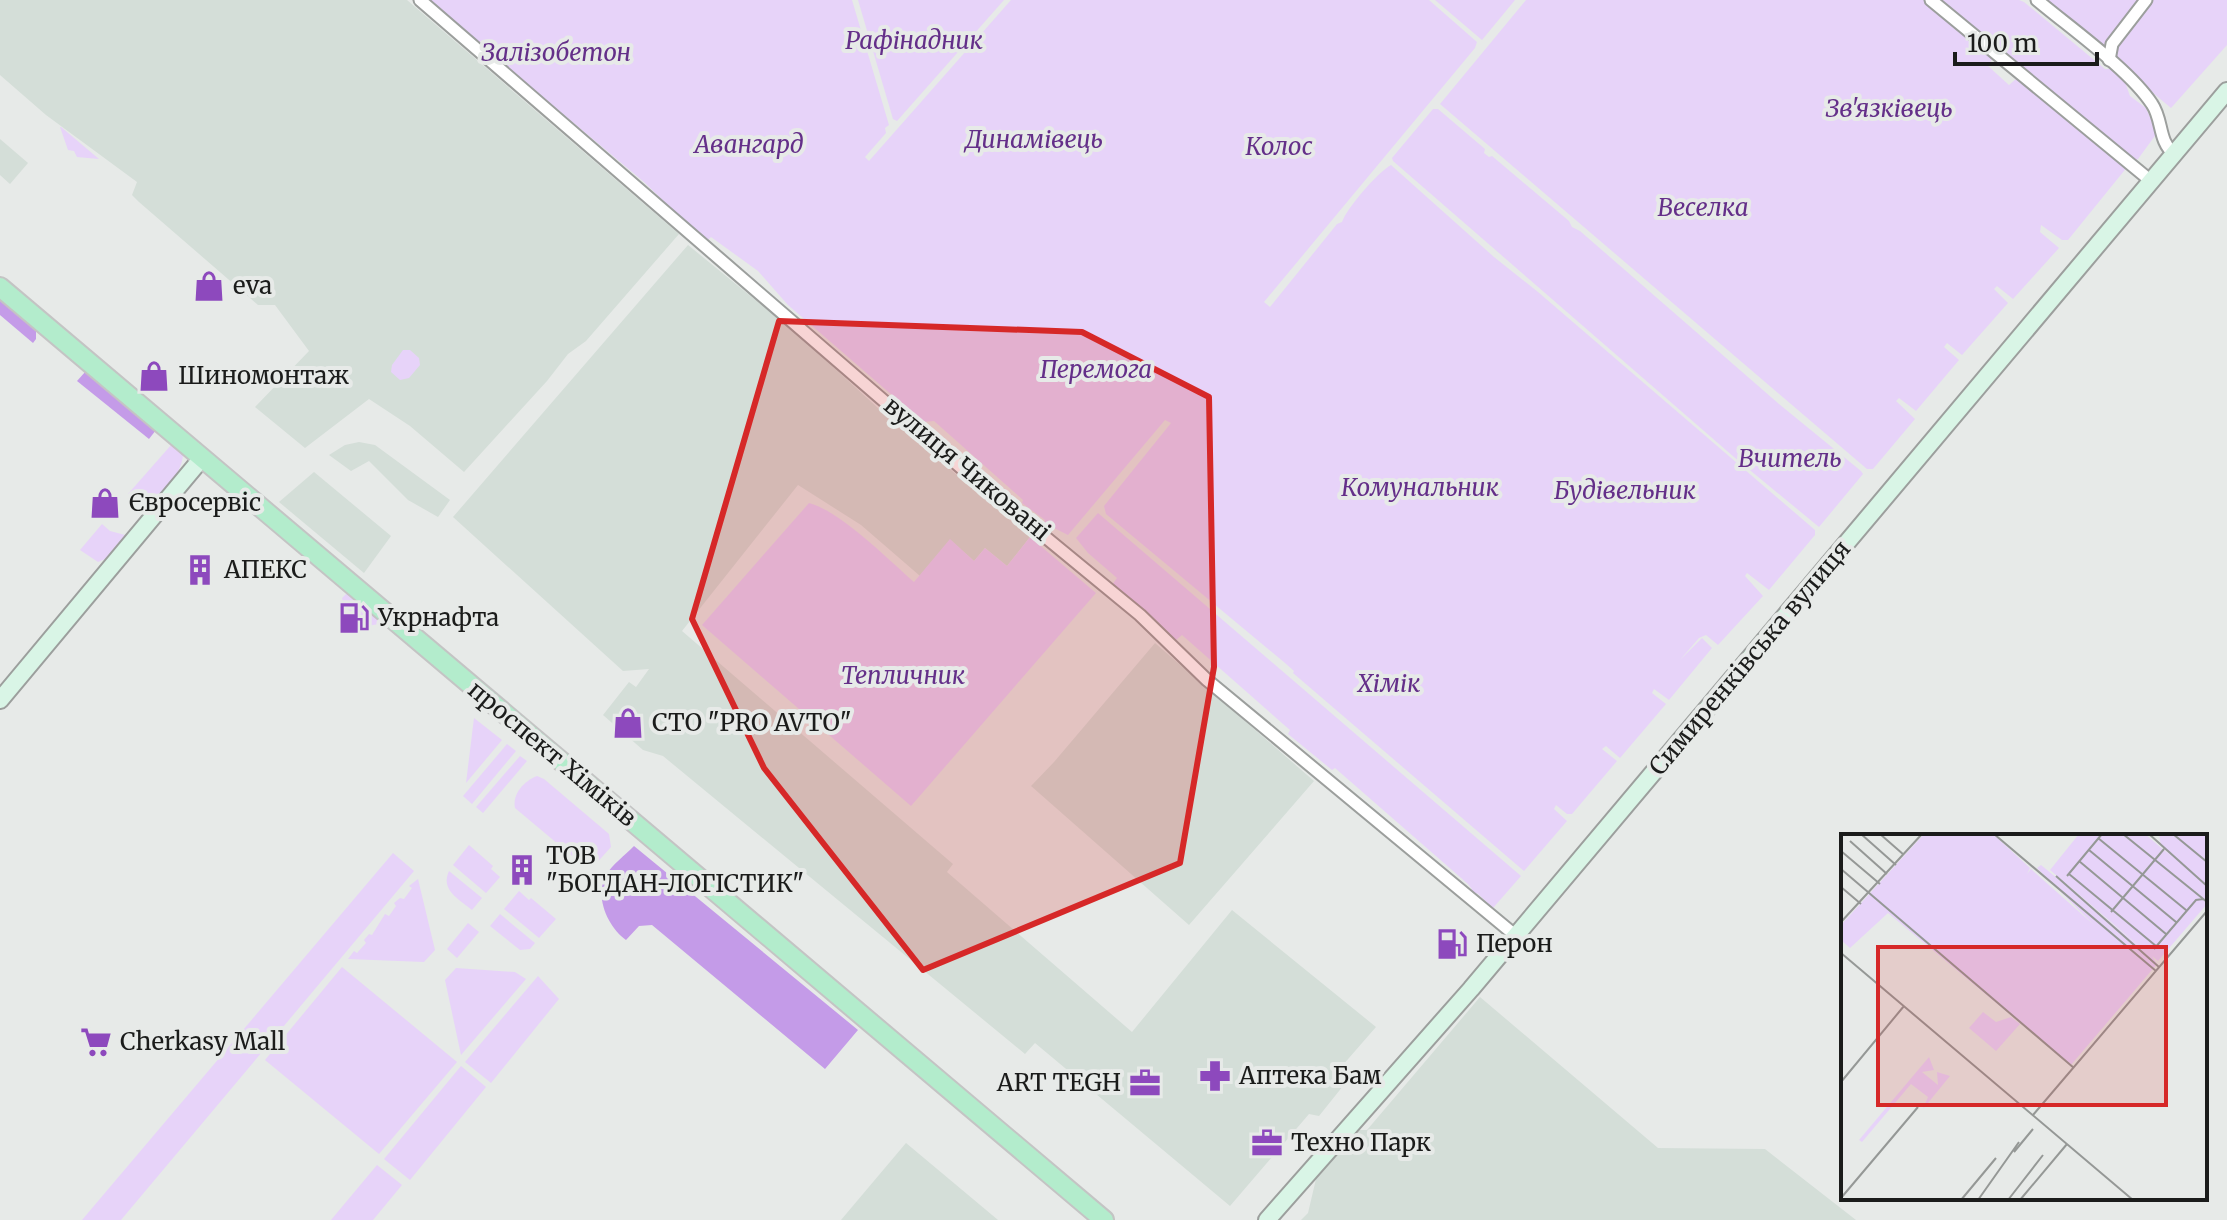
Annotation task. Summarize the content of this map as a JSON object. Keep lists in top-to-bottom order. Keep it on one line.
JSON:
{"streets":{"main road":["Симиренківська вулиця","проспект Хіміків"],"street":["вулиця Чиковані"]},"crossings":[["вулиця Чиковані","Симиренківська вулиця"]],"parks":["Рафінадник","Залізобетон","Зв'язківець","Динамівець","Авангард","Колос","Веселка","Перемога","Вчитель","Комунальник","Будівельник","Тепличник","Хімік"],"places":{"shop":["eva","Шиномонтаж","Євросервіс","СТО \"PRO AVTO\""],"building":["АПЕКС","ТОВ \"БОГДАН-ЛОГІСТИК\""],"fuel station":["Укрнафта","Перон"],"supermarket":["Cherkasy Mall"],"pharmacy":["Аптека Бам"],"office":["ART TEGH","Техно Парк"]},"scale_bar":"100 m"}
